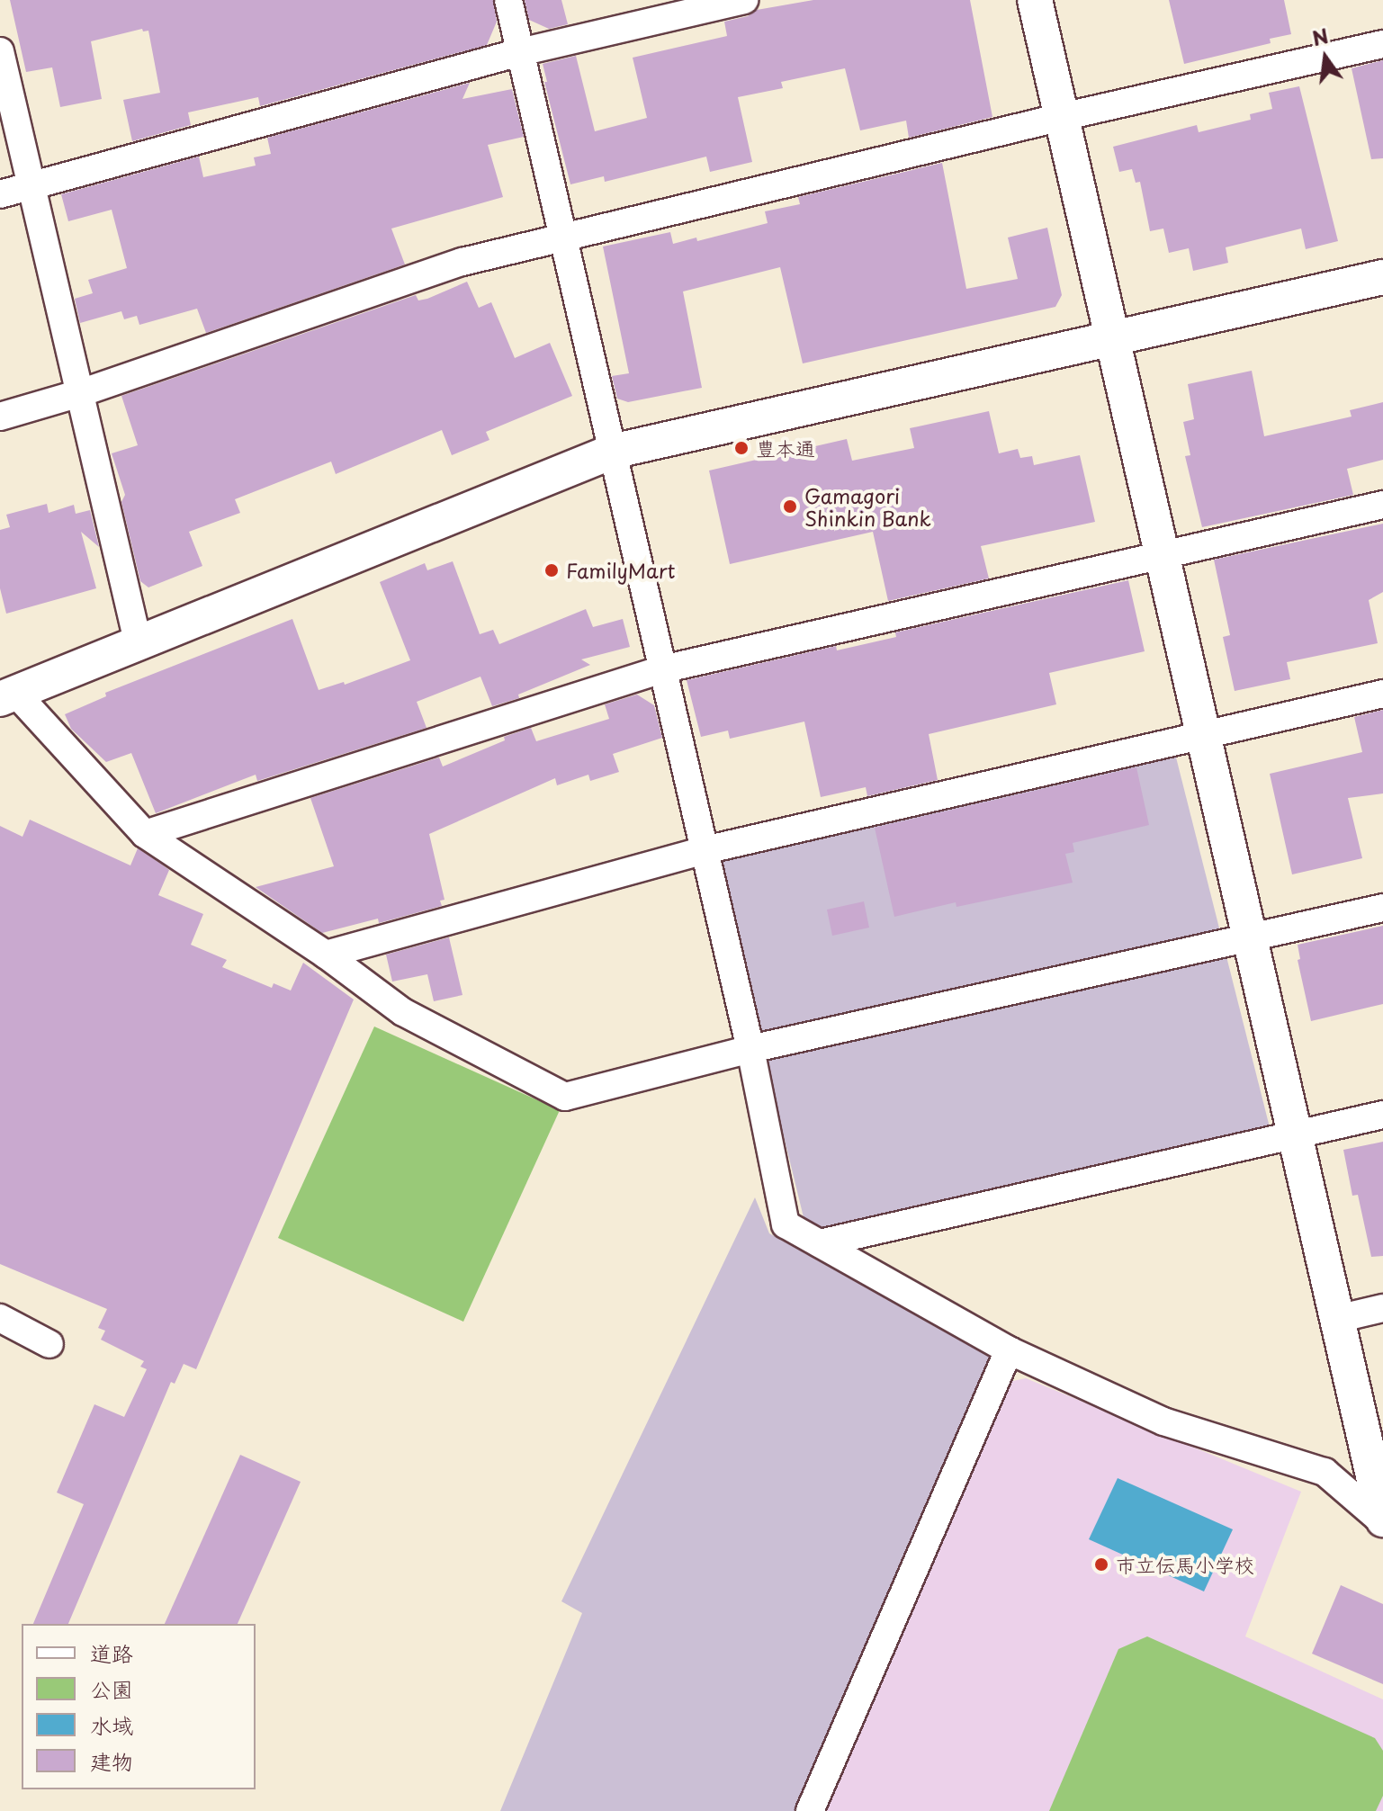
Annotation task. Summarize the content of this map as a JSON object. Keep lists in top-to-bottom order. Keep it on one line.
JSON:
{"places":["豊本通","Gamagori Shinkin Bank","FamilyMart","市立伝馬小学校"],"legend":["道路","公園","水域","建物"],"north":"top"}
